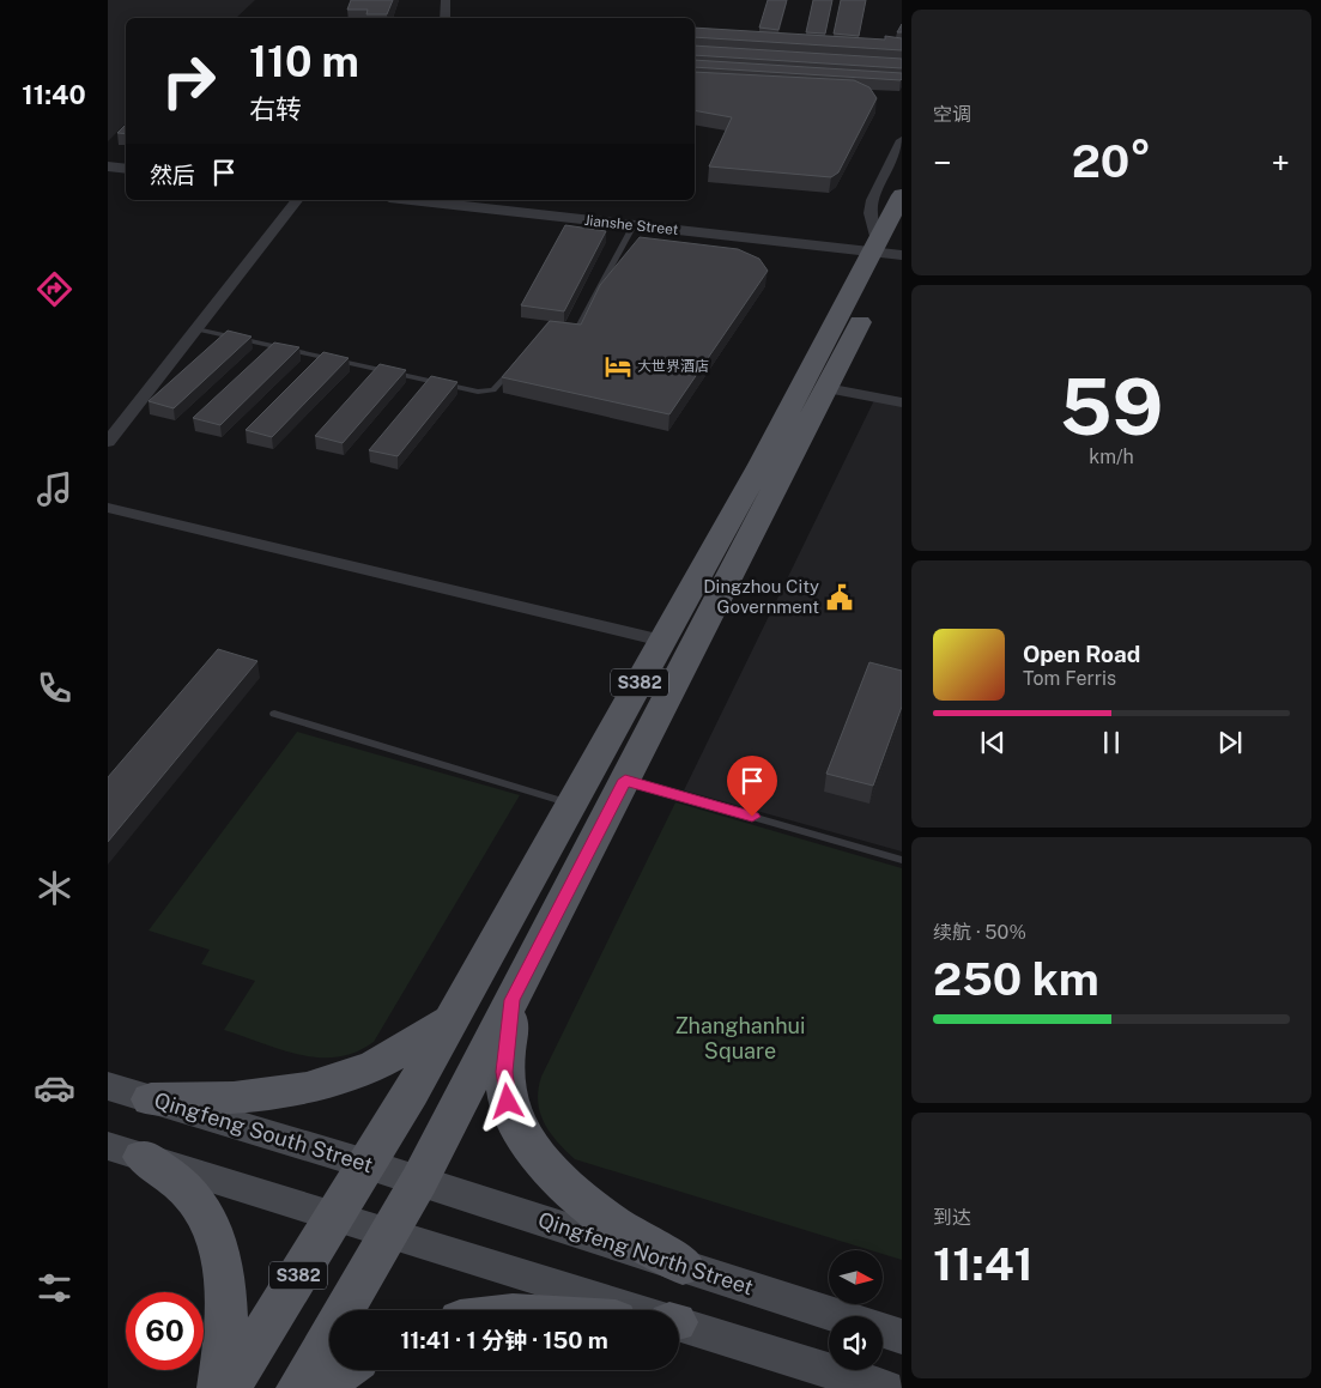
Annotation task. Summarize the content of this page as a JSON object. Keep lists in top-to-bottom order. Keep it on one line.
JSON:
{"streets":{"main road":["S382","Qingfeng South Street","Qingfeng North Street"],"street":["Jianshe Street"]},"crossings":[["Jianshe Street","S382"],["S382","Qingfeng South Street"],["S382","Qingfeng North Street"],["Qingfeng South Street","Qingfeng North Street"]],"parks":["Zhanghanhui Square"],"places":{"hotel":["大世界酒店"],"public building":["Dingzhou City Government"]},"north":"right","page":{"tabs":"11:40","tile":["空调",["59","km/h"],["续航 · 50%","250 km"],["到达","11:41"]],"turn":["110 m","右转"],"heat":["−","20°","+"],"then":"然后","song":["Open Road","Tom Ferris"],"limit":"60","trip":"11:41 · 1 分钟 · 150 m"}}
